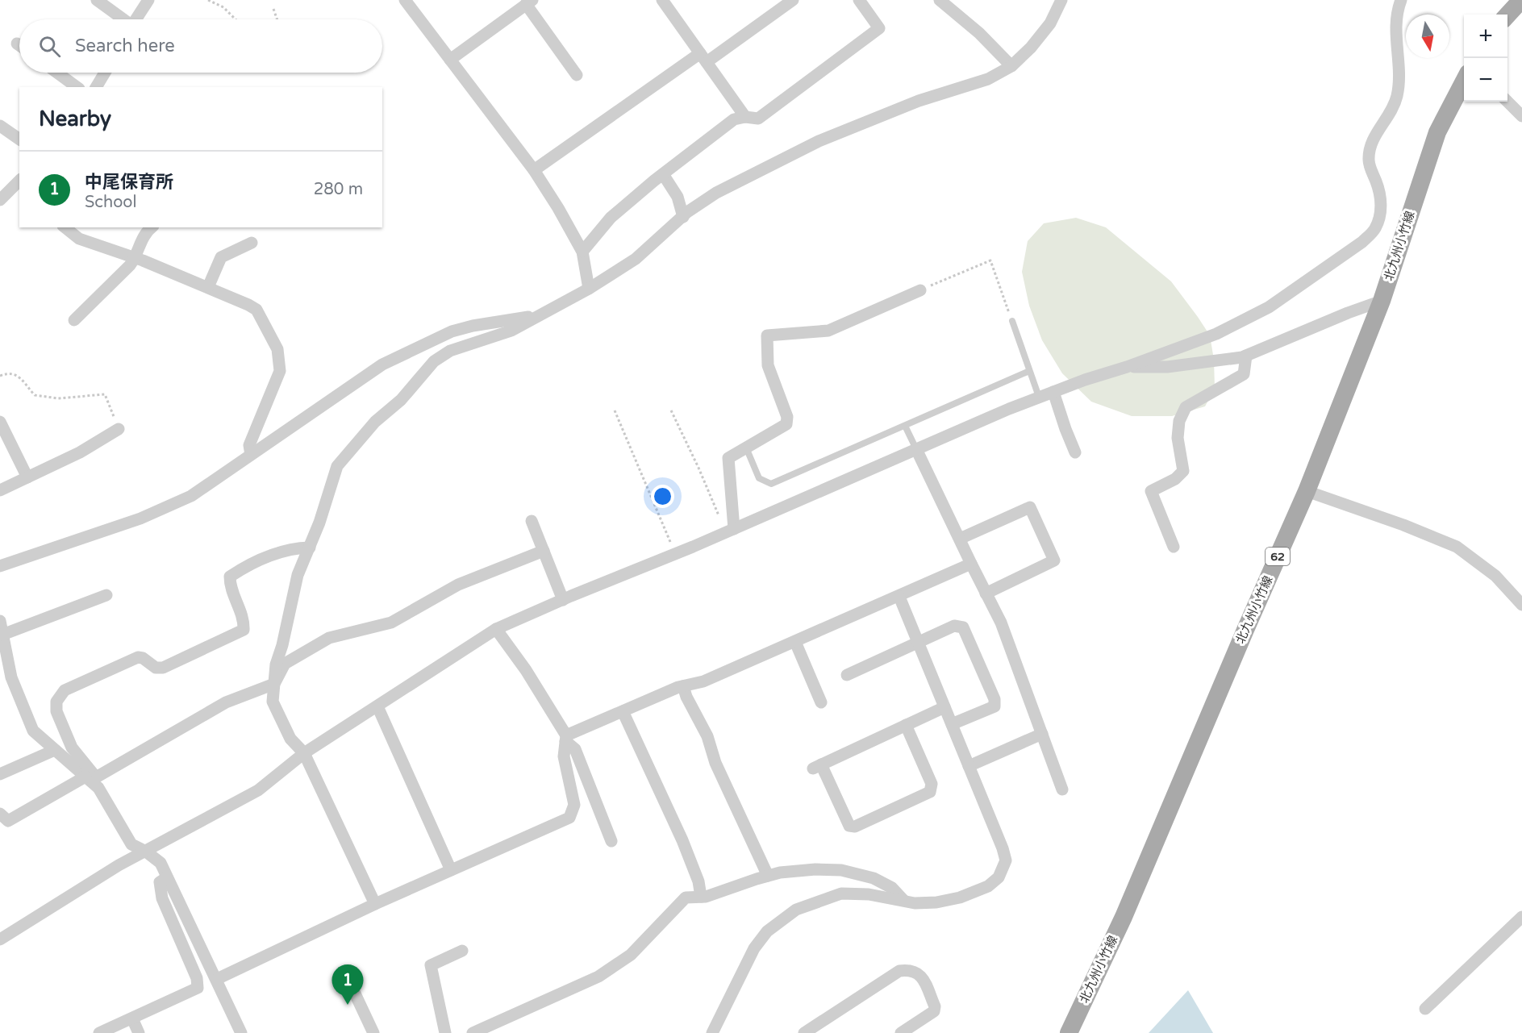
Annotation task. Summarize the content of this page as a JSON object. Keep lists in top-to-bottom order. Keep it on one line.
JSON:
{"streets":{"main road":["北九州小竹線","62"]},"north":"bottom","page":{"map_buttons":["+","−"],"search":"Search here","heading":"Nearby","list":[{"mark":"1","name":"中尾保育所","note":"School","value":"280 m"}],"pins":"1"}}
